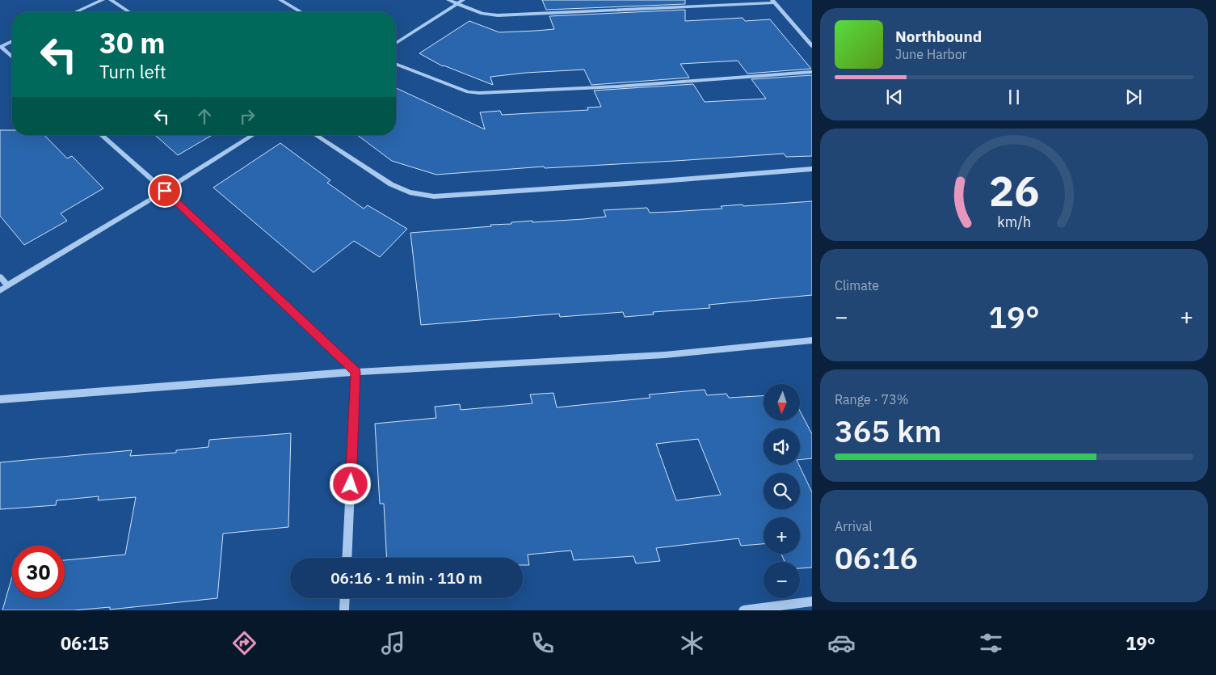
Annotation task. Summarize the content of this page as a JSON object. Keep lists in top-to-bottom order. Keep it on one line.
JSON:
{"north":"bottom","page":{"turn":["30 m","Turn left"],"song":["Northbound","June Harbor"],"tile":["Climate",["Range · 73%","365 km"],["Arrival","06:16"]],"heat":["−","19°","+"],"map_buttons":["+","−"],"limit":"30","trip":"06:16 · 1 min · 110 m","tabs":["06:15","19°"],"gauge":["26","km/h"]}}
